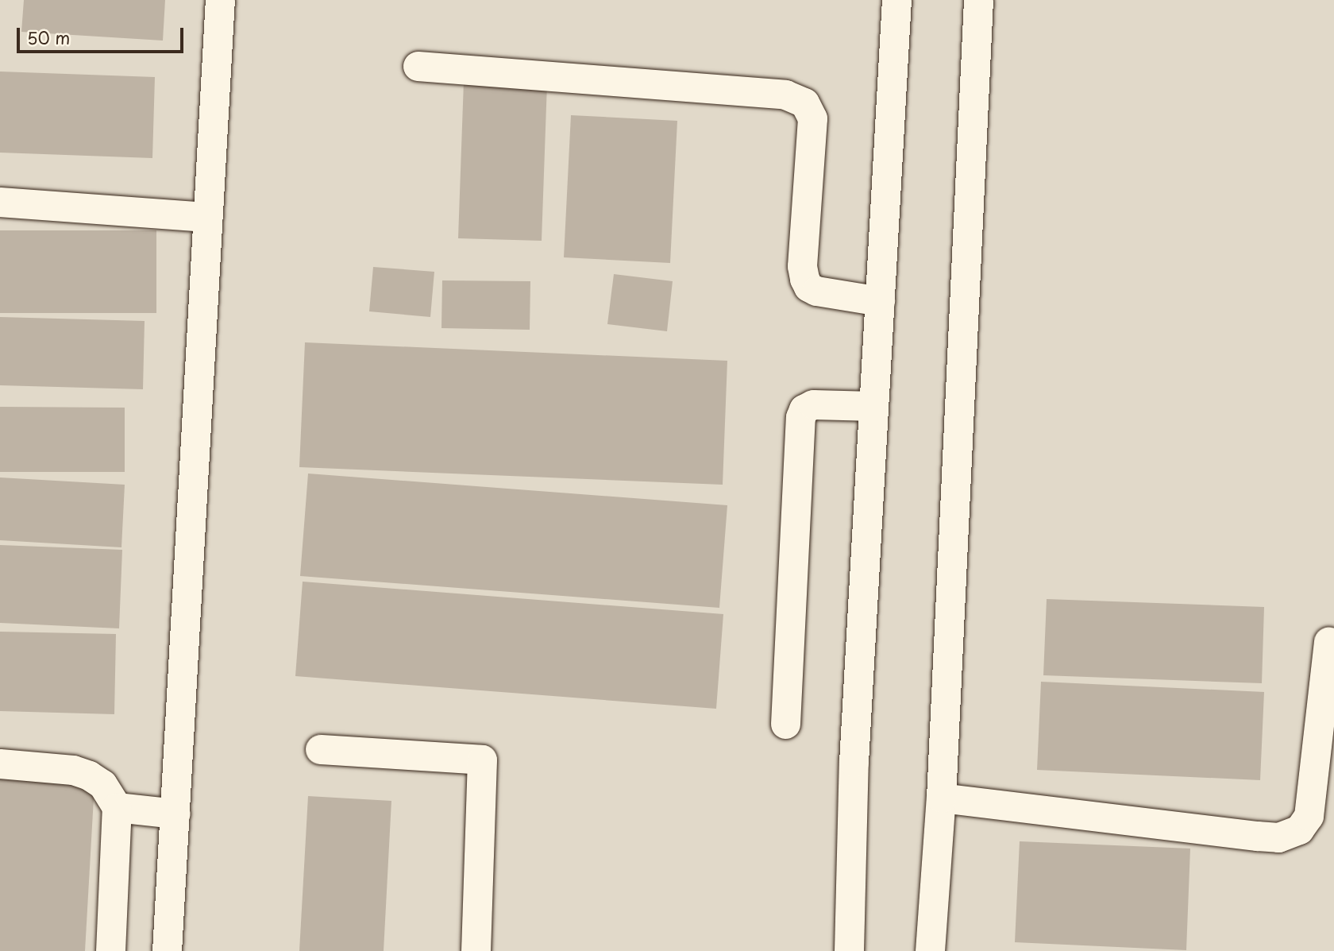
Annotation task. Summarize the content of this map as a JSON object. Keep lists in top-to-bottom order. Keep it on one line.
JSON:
{"scale_bar":"50 m"}
